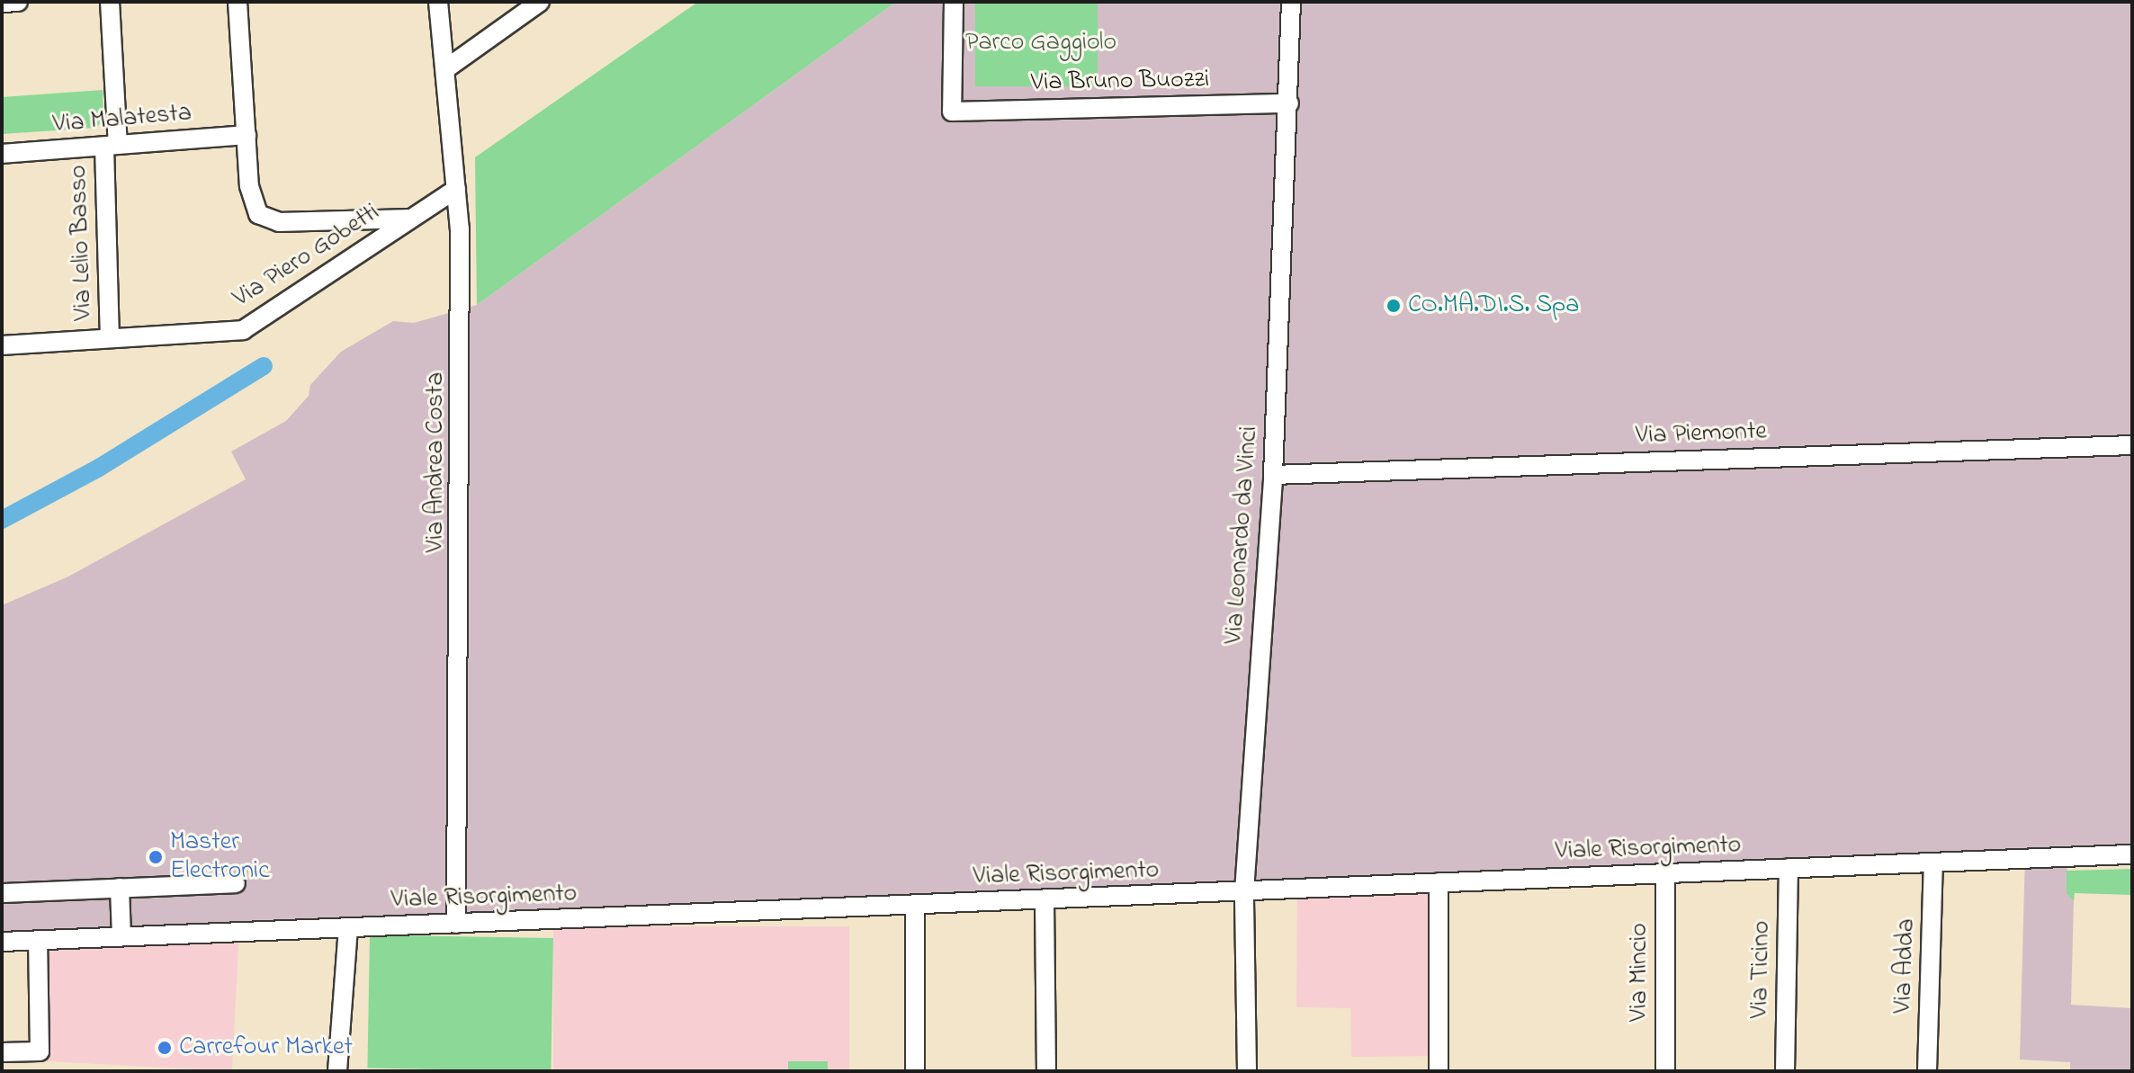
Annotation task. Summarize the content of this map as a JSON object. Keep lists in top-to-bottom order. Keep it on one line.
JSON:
{"streets":{"street":["Via Bruno Buozzi","Via Malatesta","Via Lelio Basso","Via Piero Gobetti","Via Piemonte","Via Andrea Costa","Via Leonardo da Vinci","Viale Risorgimento","Via Adda","Via Ticino","Via Mincio"]},"crossings":[["Via Bruno Buozzi","Via Leonardo da Vinci"],["Via Malatesta","Via Lelio Basso"],["Via Lelio Basso","Via Piero Gobetti"],["Via Piero Gobetti","Via Andrea Costa"],["Via Piemonte","Via Leonardo da Vinci"],["Via Andrea Costa","Viale Risorgimento"],["Via Leonardo da Vinci","Viale Risorgimento"],["Viale Risorgimento","Via Adda"],["Viale Risorgimento","Via Ticino"],["Viale Risorgimento","Via Mincio"]],"parks":["Parco Gaggiolo"],"places":["CO.MA.DI.S. Spa","Master Electronic","Carrefour Market"]}
